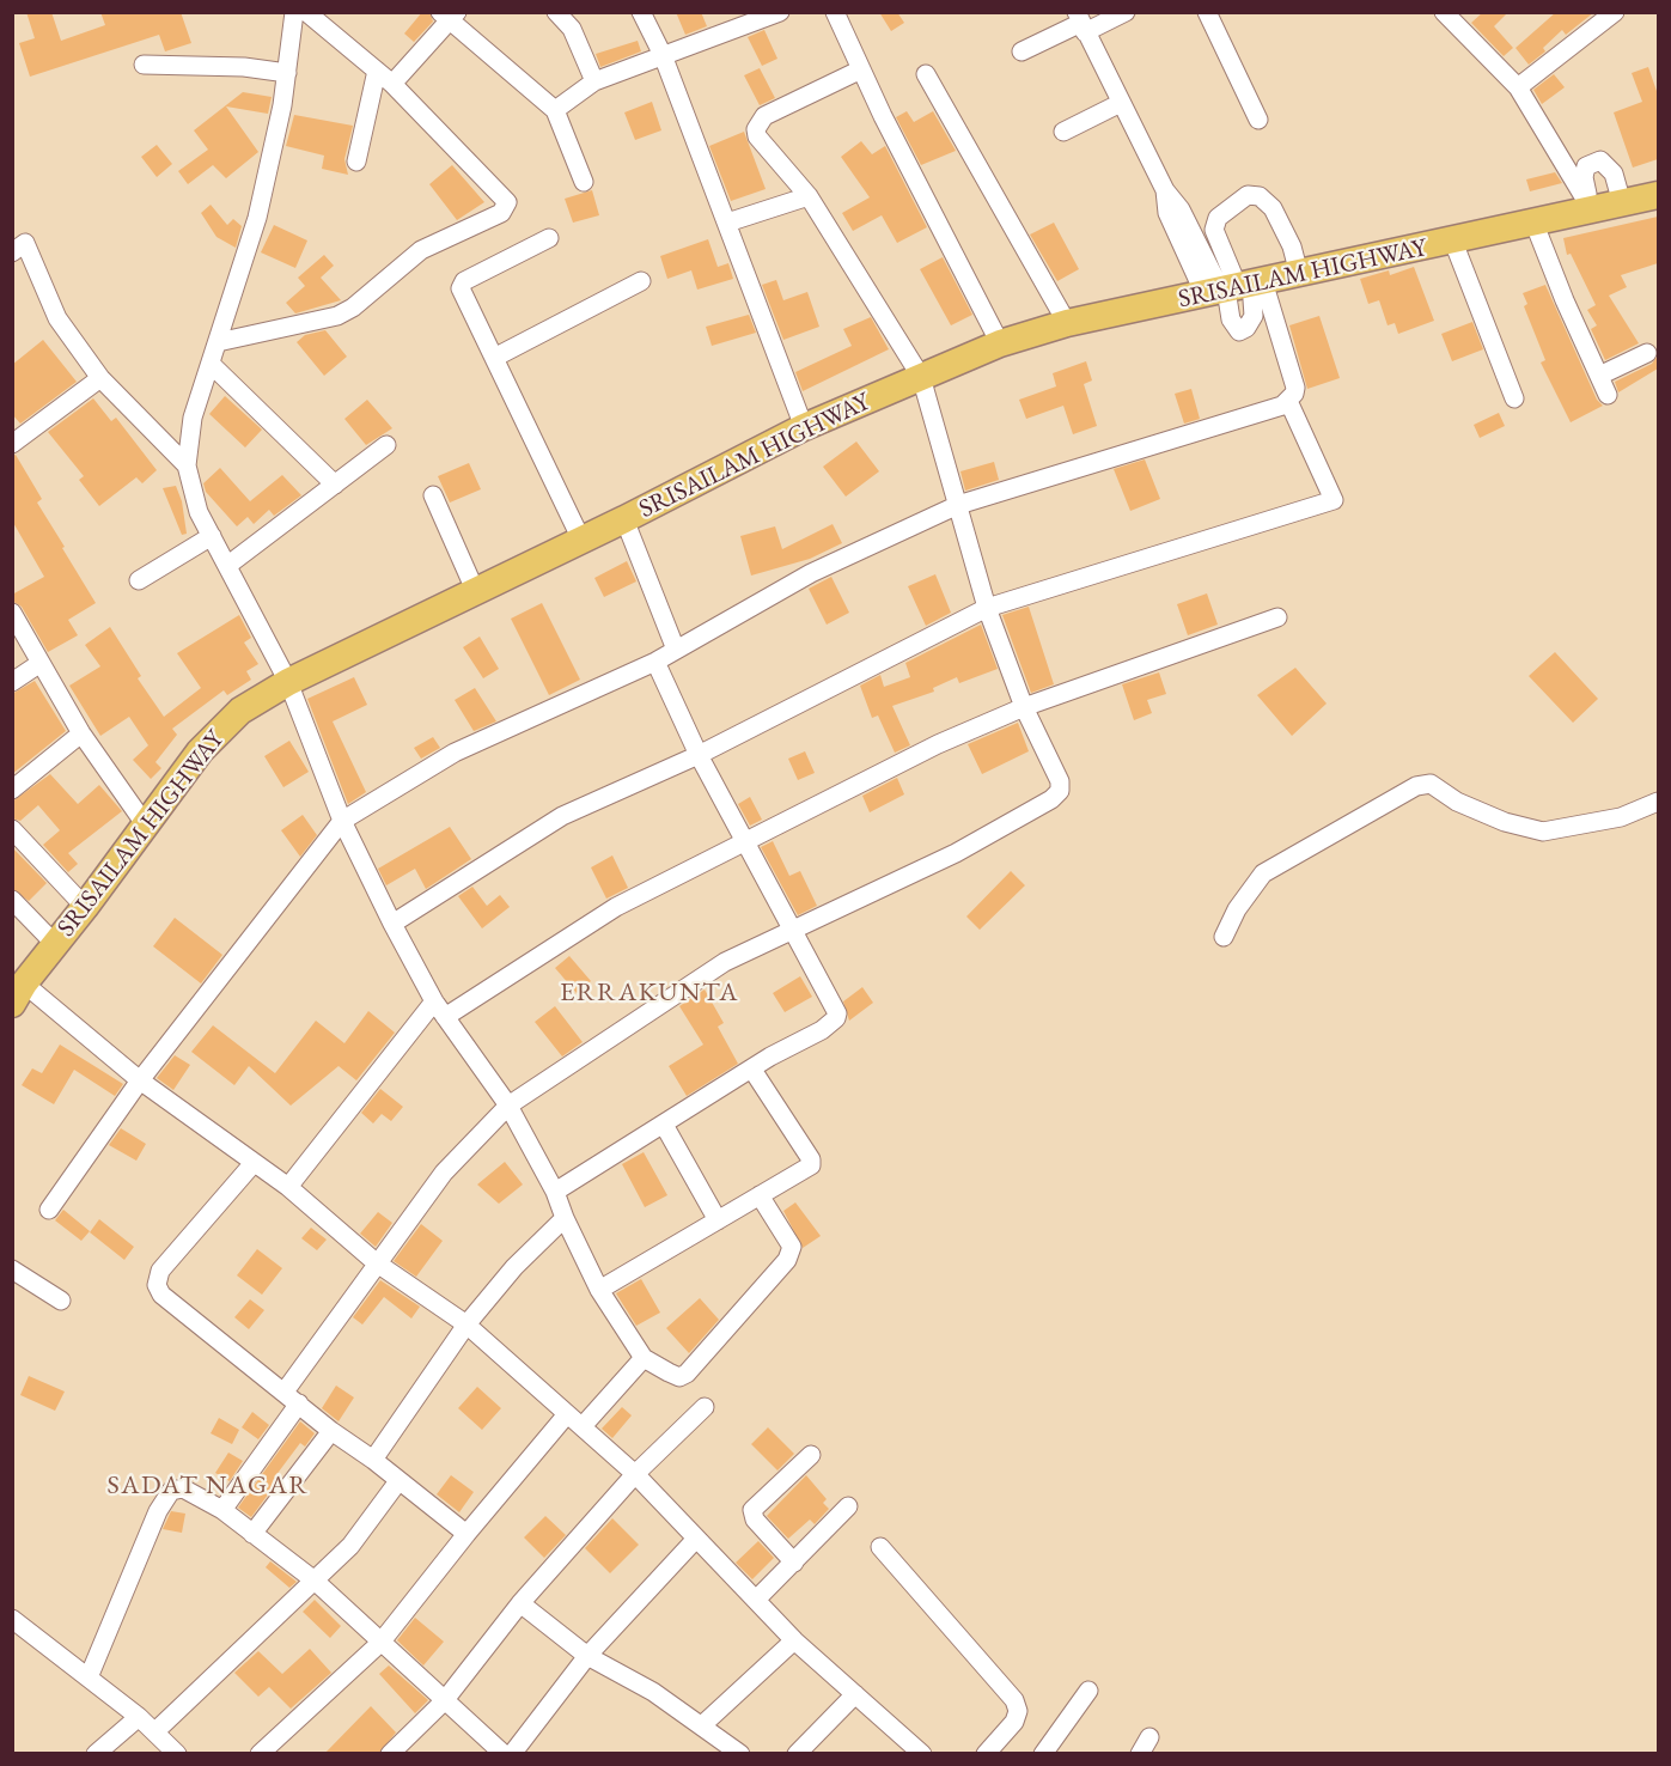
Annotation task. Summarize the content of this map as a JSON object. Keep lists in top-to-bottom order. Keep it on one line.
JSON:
{"streets":{"highway":["SRISAILAM HIGHWAY"]},"districts":["ERRAKUNTA","SADAT NAGAR"]}
